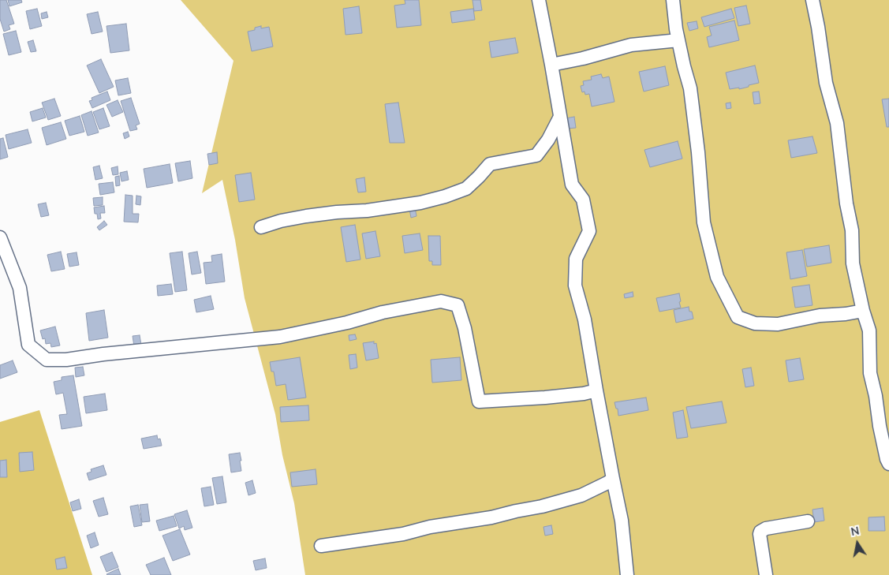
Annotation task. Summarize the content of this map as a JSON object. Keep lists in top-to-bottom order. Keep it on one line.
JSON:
{"north":"top"}
